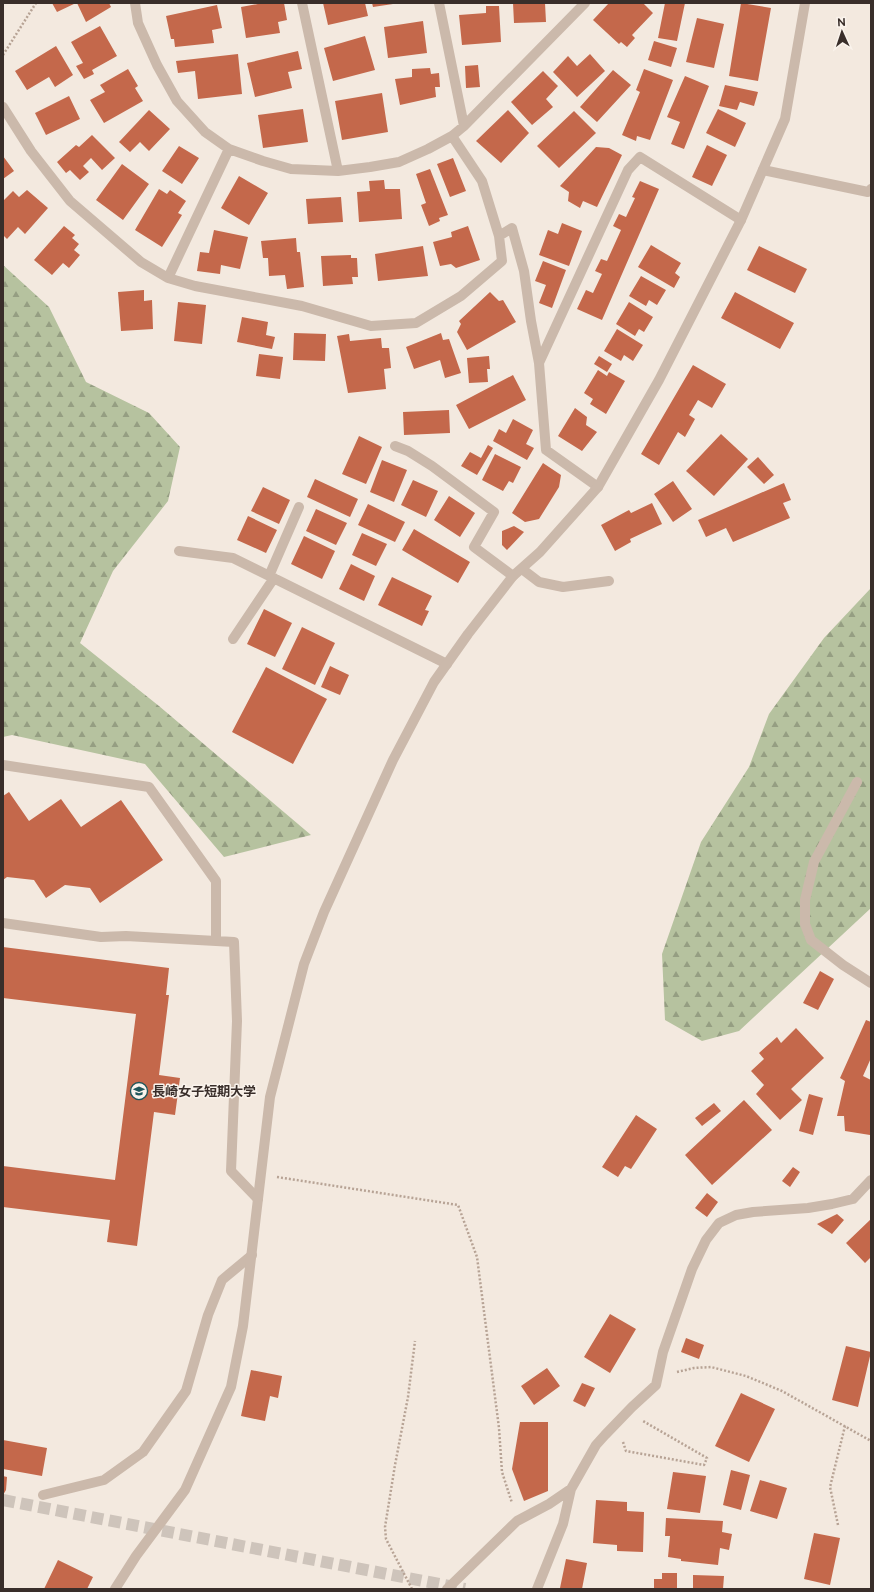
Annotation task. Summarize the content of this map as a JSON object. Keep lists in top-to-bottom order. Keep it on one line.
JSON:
{"places":{"school or university":["長崎女子短期大学"]},"north":"top"}
